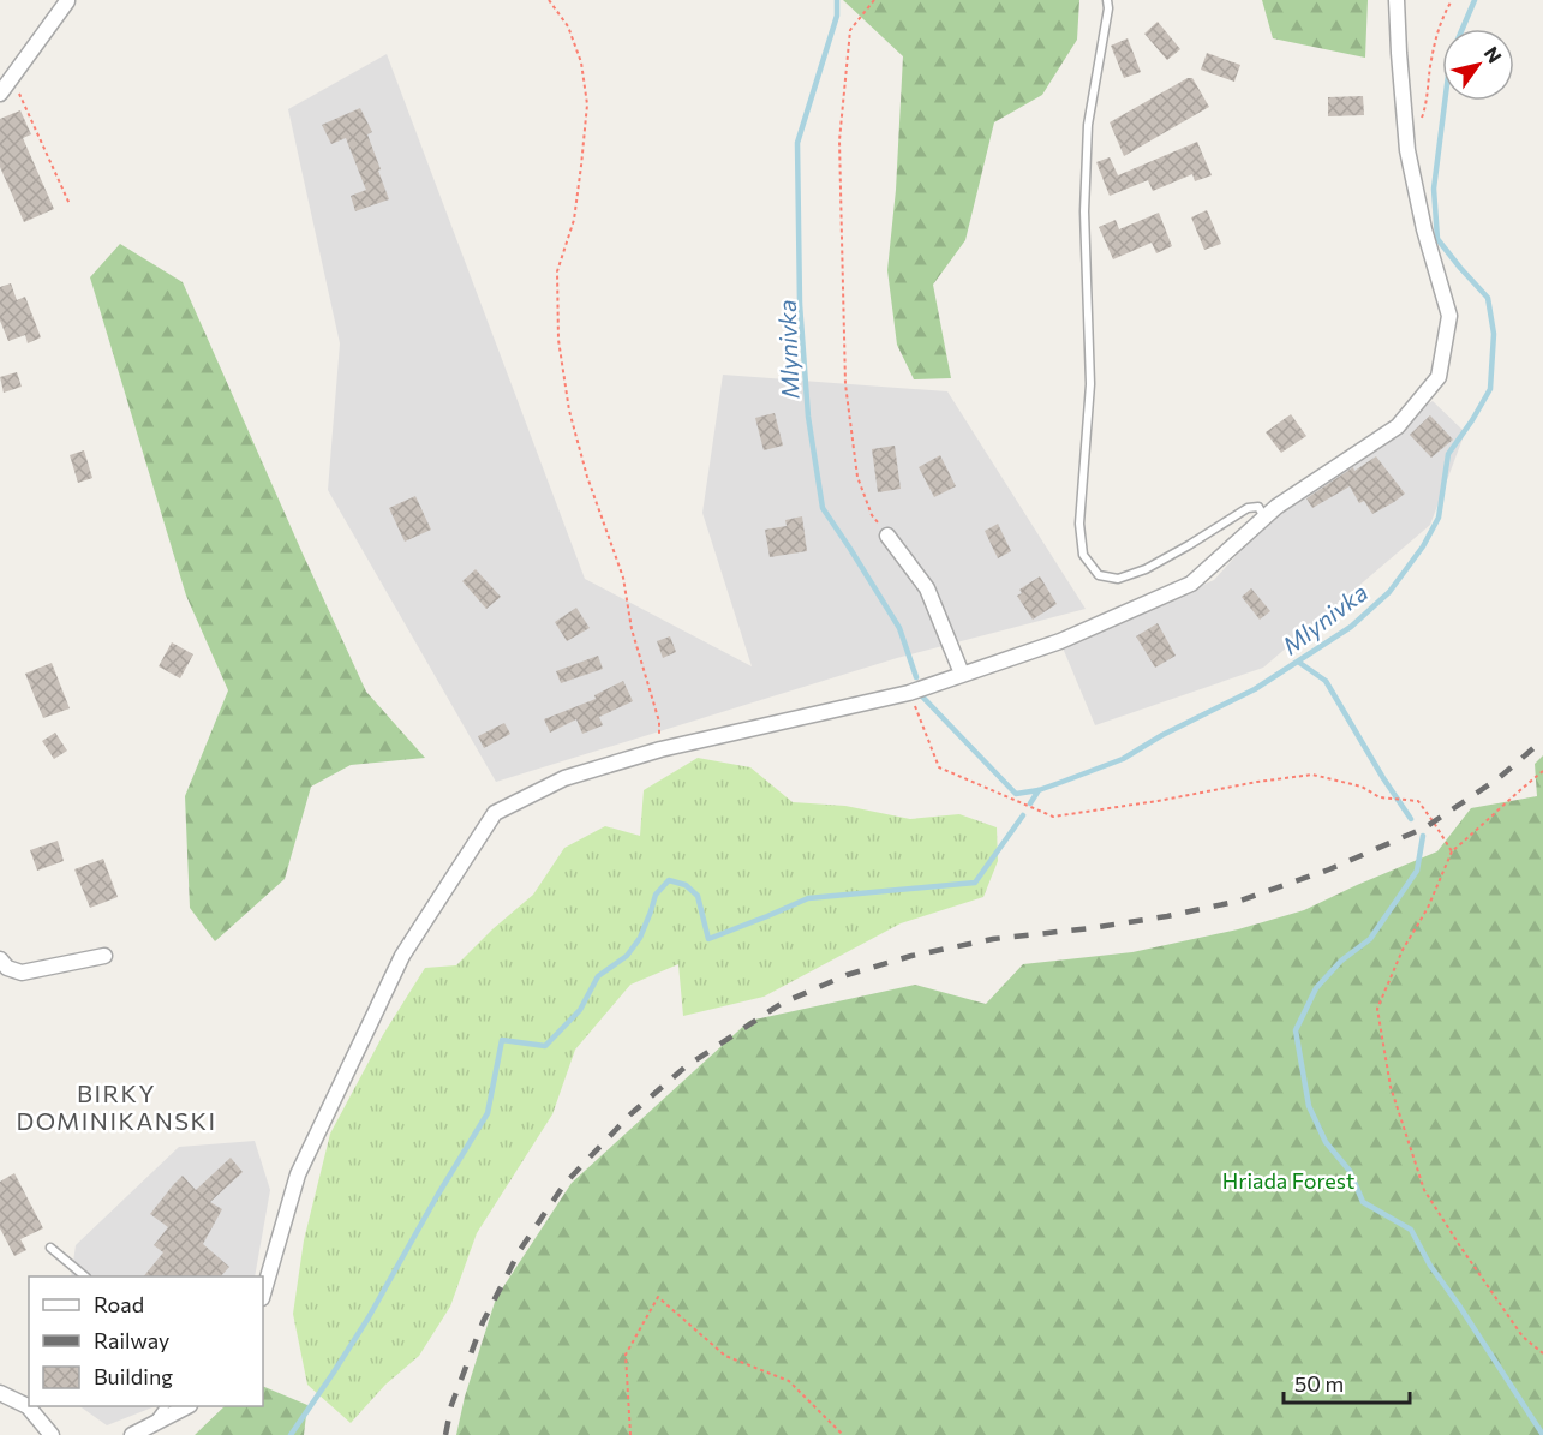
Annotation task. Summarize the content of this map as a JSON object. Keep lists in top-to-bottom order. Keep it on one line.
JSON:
{"districts":["BIRKY DOMINIKANSKI"],"water":["Mlynivka"],"parks":["Hriada Forest"],"legend":["Road","Railway","Building"],"scale_bar":"50 m","north":"top right"}
